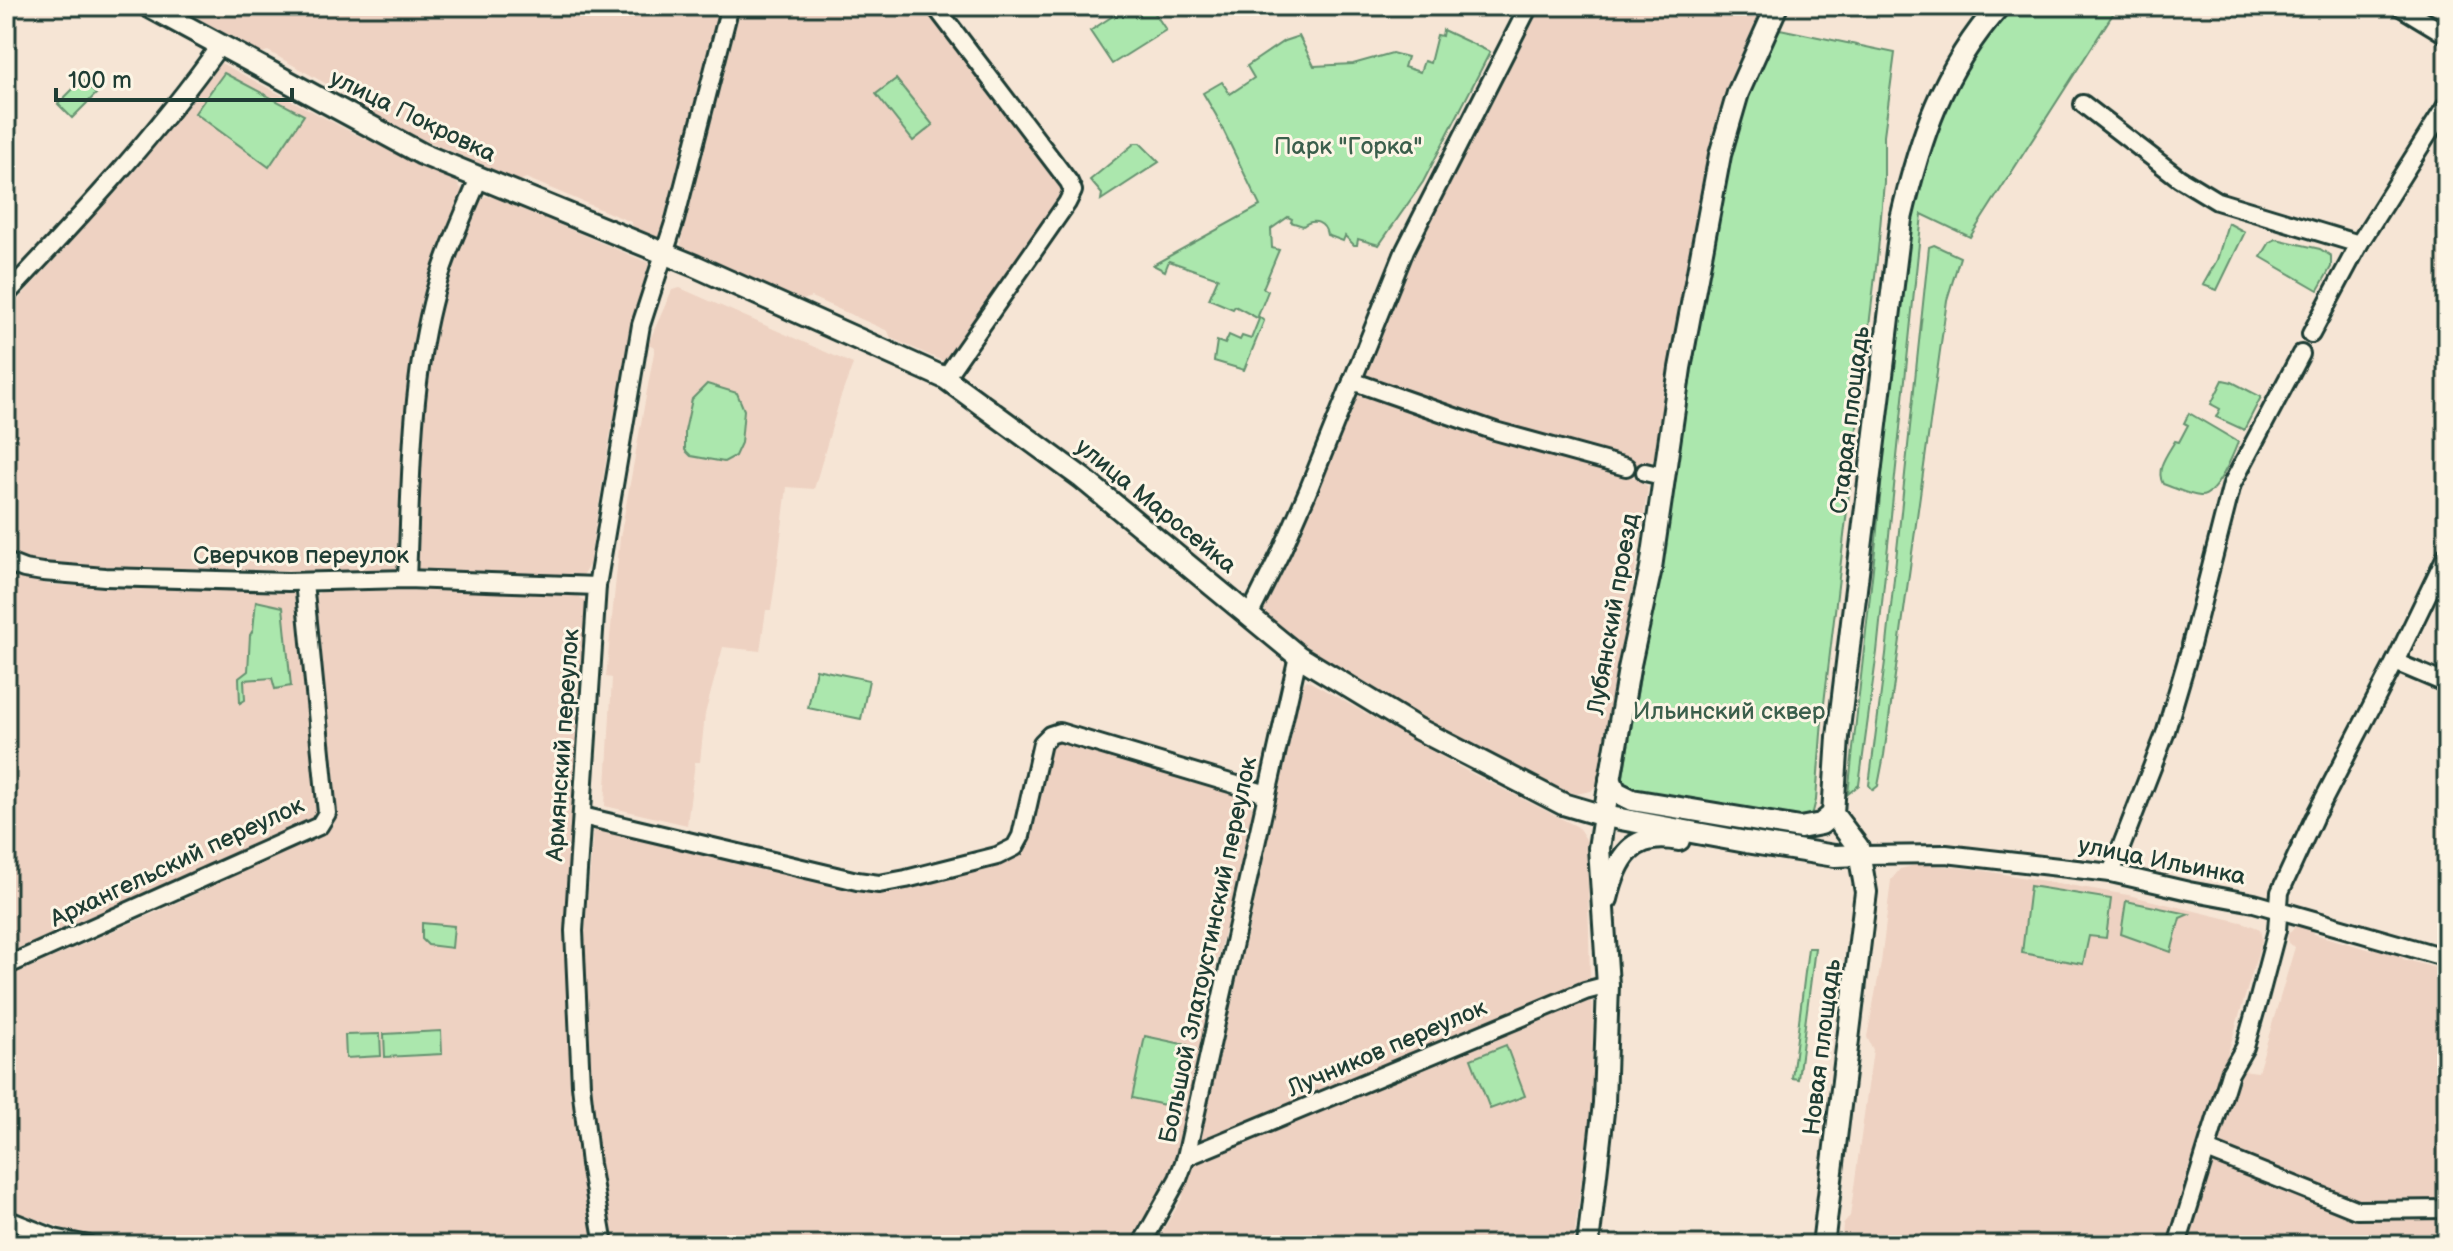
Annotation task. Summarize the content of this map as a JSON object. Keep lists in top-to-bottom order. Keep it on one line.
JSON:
{"streets":{"main road":["улица Покровка","Старая площадь","улица Маросейка","Лубянский проезд","Новая площадь"],"street":["Сверчков переулок","Армянский переулок","улица Ильинка","Архангельский переулок","Большой Златоустинский переулок","Лучников переулок"]},"crossings":[["улица Покровка","улица Маросейка"],["улица Покровка","Армянский переулок"],["улица Маросейка","Лубянский проезд"],["улица Маросейка","Армянский переулок"],["улица Маросейка","Большой Златоустинский переулок"],["Сверчков переулок","Армянский переулок"],["Сверчков переулок","Архангельский переулок"],["Лубянский проезд","Лучников переулок"],["улица Ильинка","Новая площадь"],["Большой Златоустинский переулок","Лучников переулок"]],"parks":["Парк \"Горка\"","Ильинский сквер"],"scale_bar":"100 m"}
